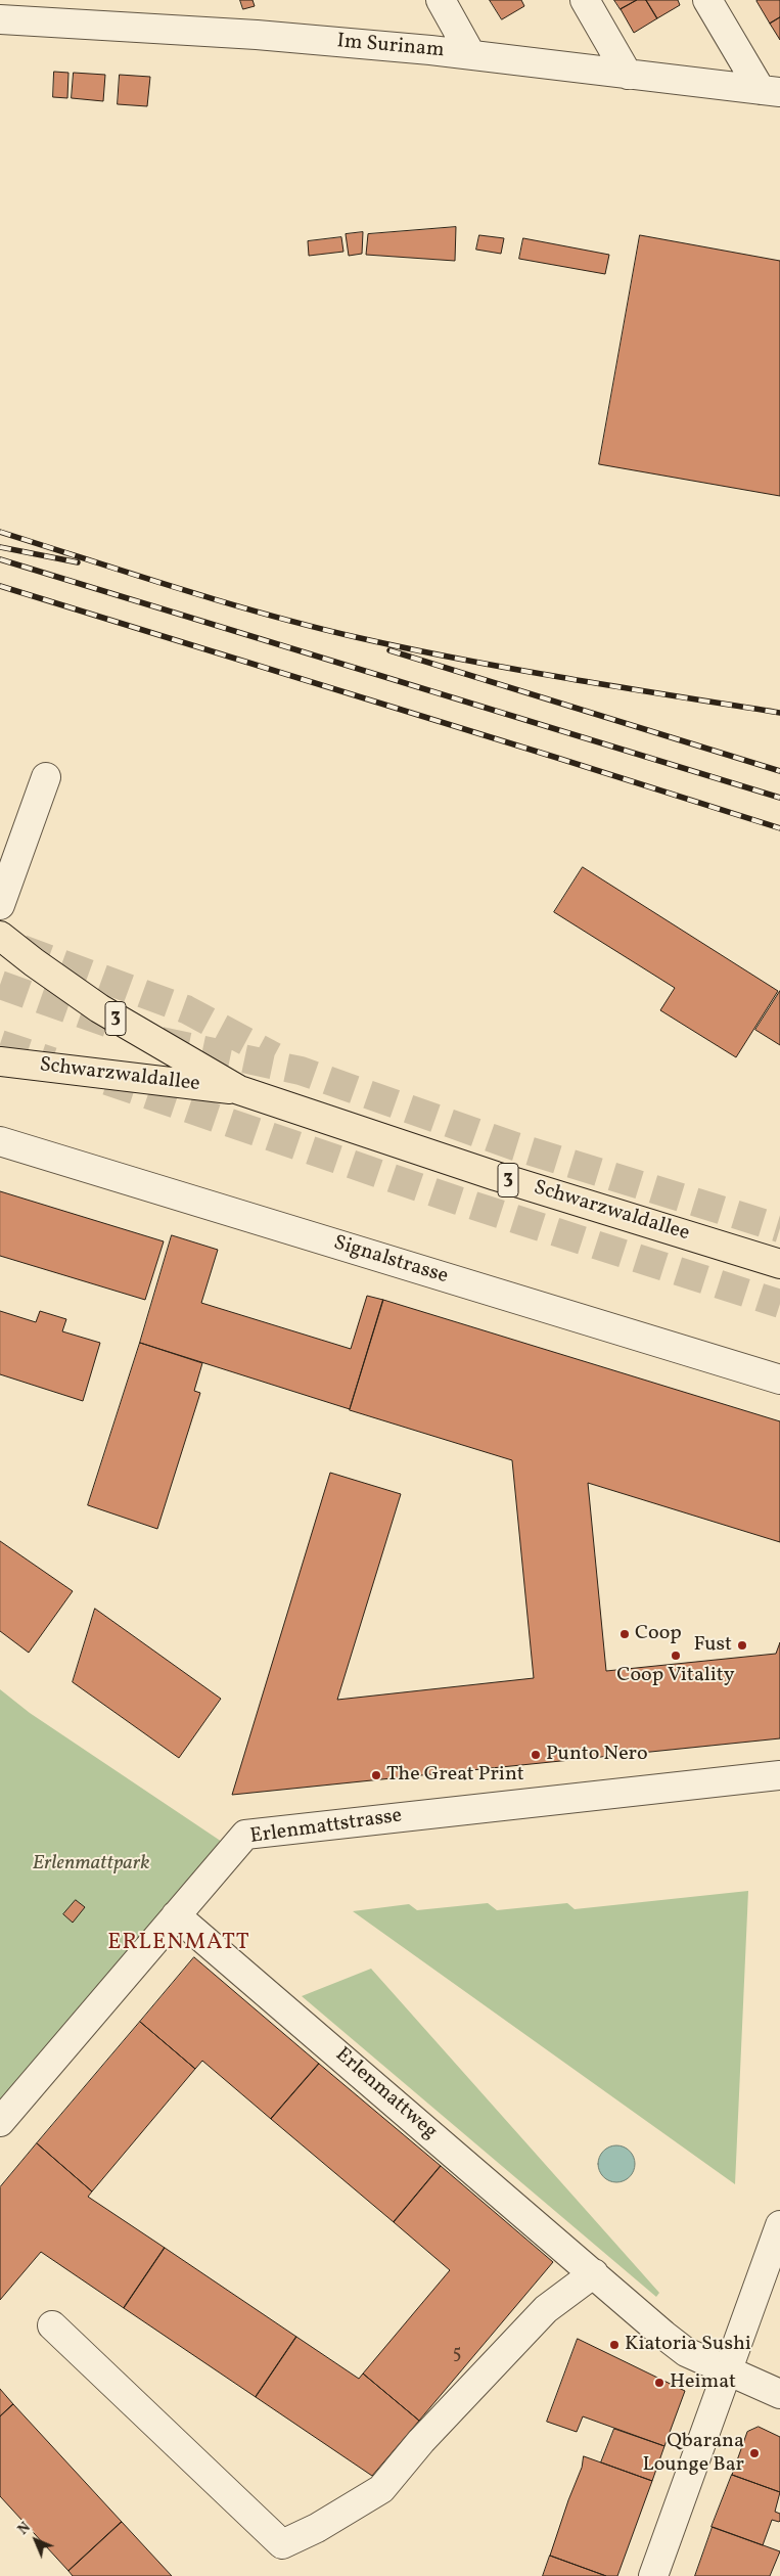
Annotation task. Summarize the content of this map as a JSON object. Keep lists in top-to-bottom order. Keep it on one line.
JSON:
{"streets":{"main road":["3","Schwarzwaldallee"],"street":["Im Surinam","Signalstrasse","Erlenmattstrasse","Erlenmattweg"]},"crossings":[["Erlenmattstrasse","Erlenmattweg"]],"districts":["ERLENMATT"],"parks":["Erlenmattpark"],"places":["Coop","Fust","Coop Vitality","Punto Nero","The Great Print","Kiatoria Sushi","Heimat","Qbarana Lounge Bar"],"house_numbers":["5"],"north":"top left"}
